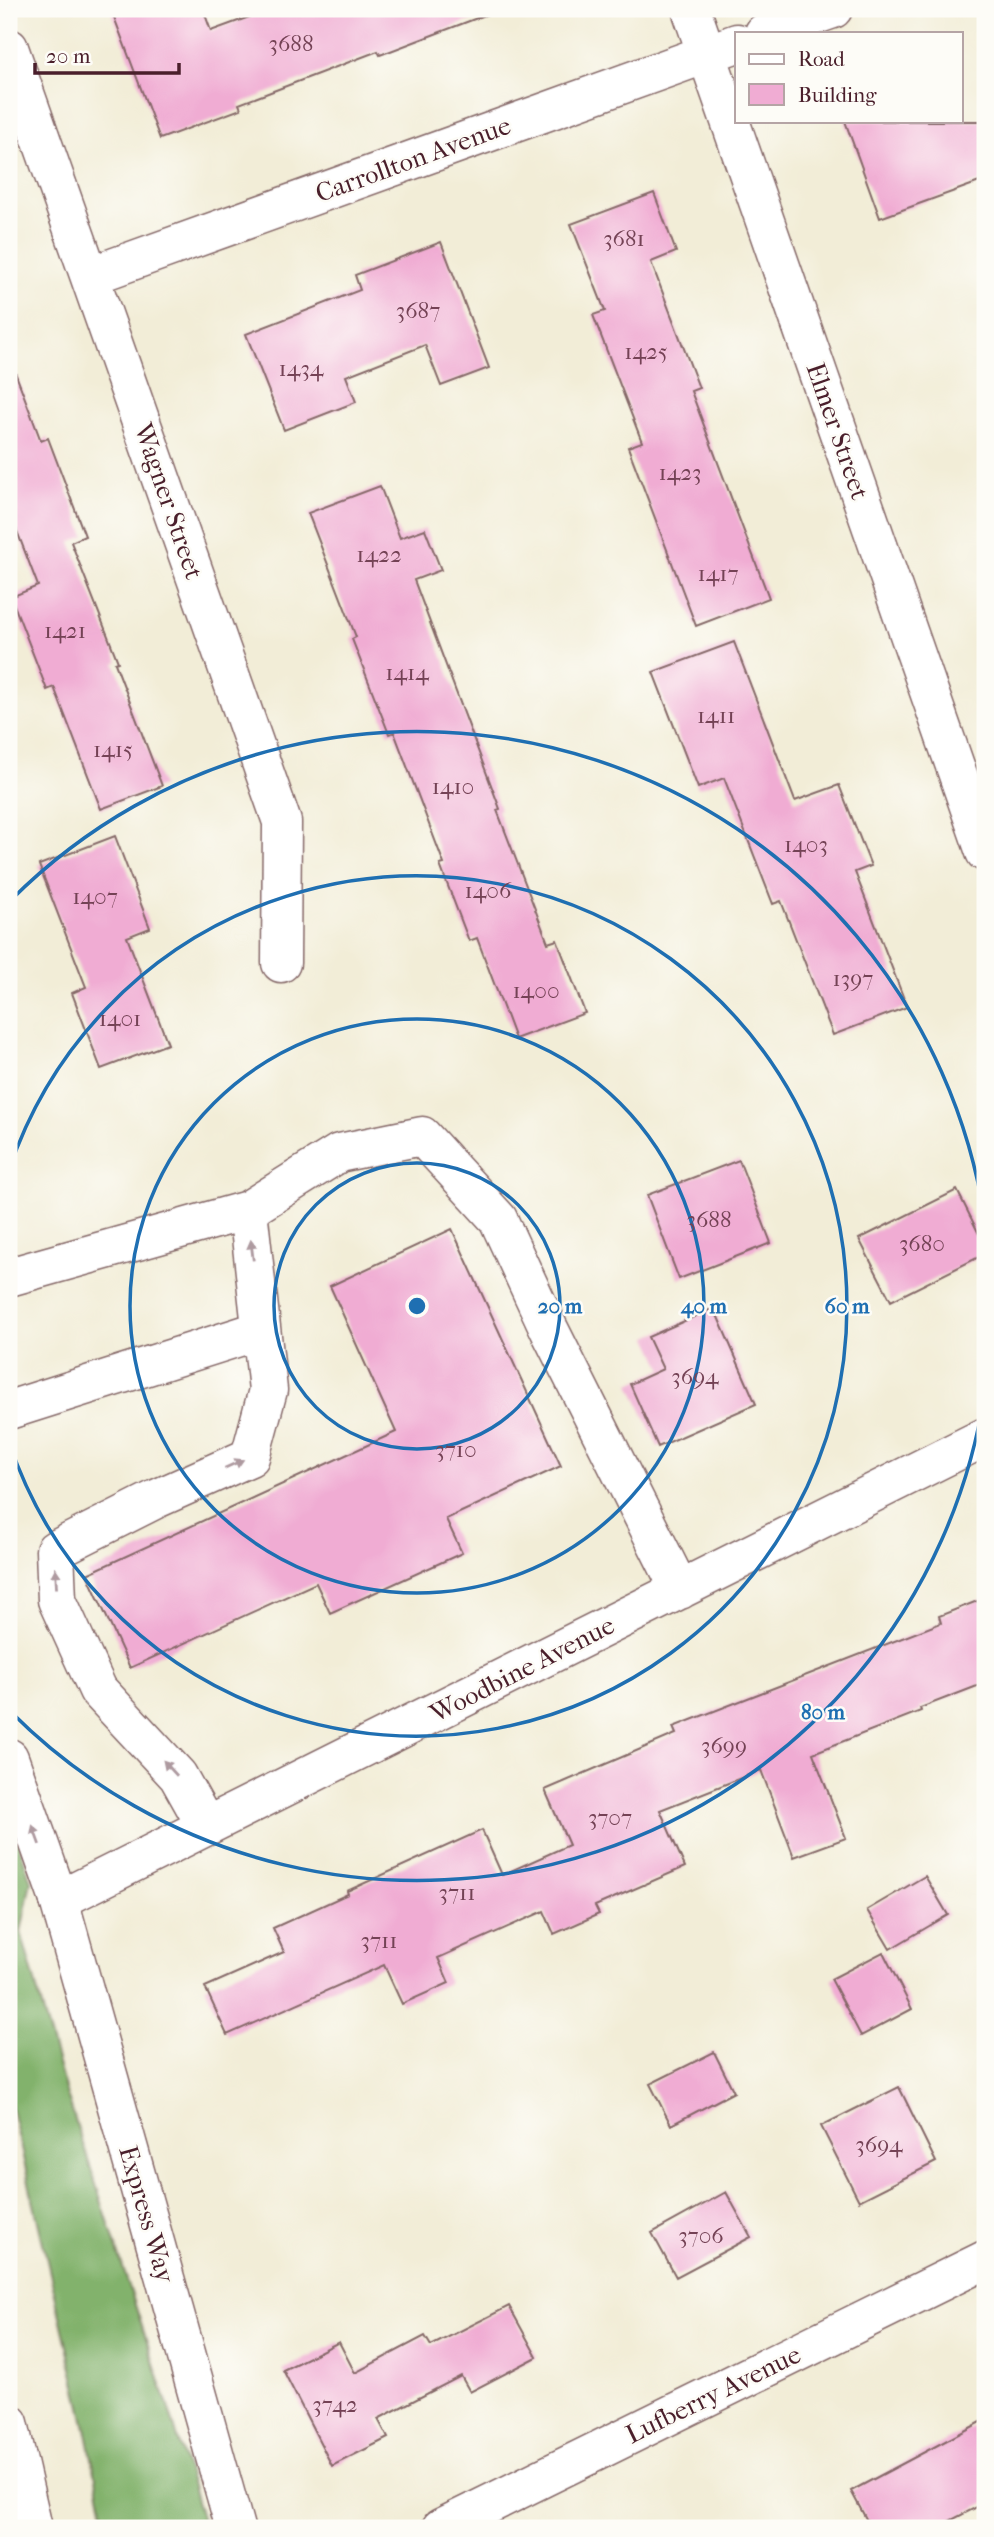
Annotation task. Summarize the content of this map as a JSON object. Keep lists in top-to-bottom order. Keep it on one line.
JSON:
{"streets":{"main road":["Carrollton Avenue","Elmer Street","Wagner Street","Woodbine Avenue","Express Way","Lufberry Avenue"]},"crossings":[["Carrollton Avenue","Elmer Street"],["Carrollton Avenue","Wagner Street"],["Woodbine Avenue","Express Way"]],"house_numbers":["3688","3681","3687","1425","1434","1423","1422","1417","1421","1414","1411","1415","1410","1403","1406","1407","1397","1400","1401","3688","3680","3694","3710","3699","3707","3711","3711","3694","3706","3742"],"legend":["Road","Building"],"scale_bar":"20 m","rings":["20 m","40 m","60 m","80 m"]}
